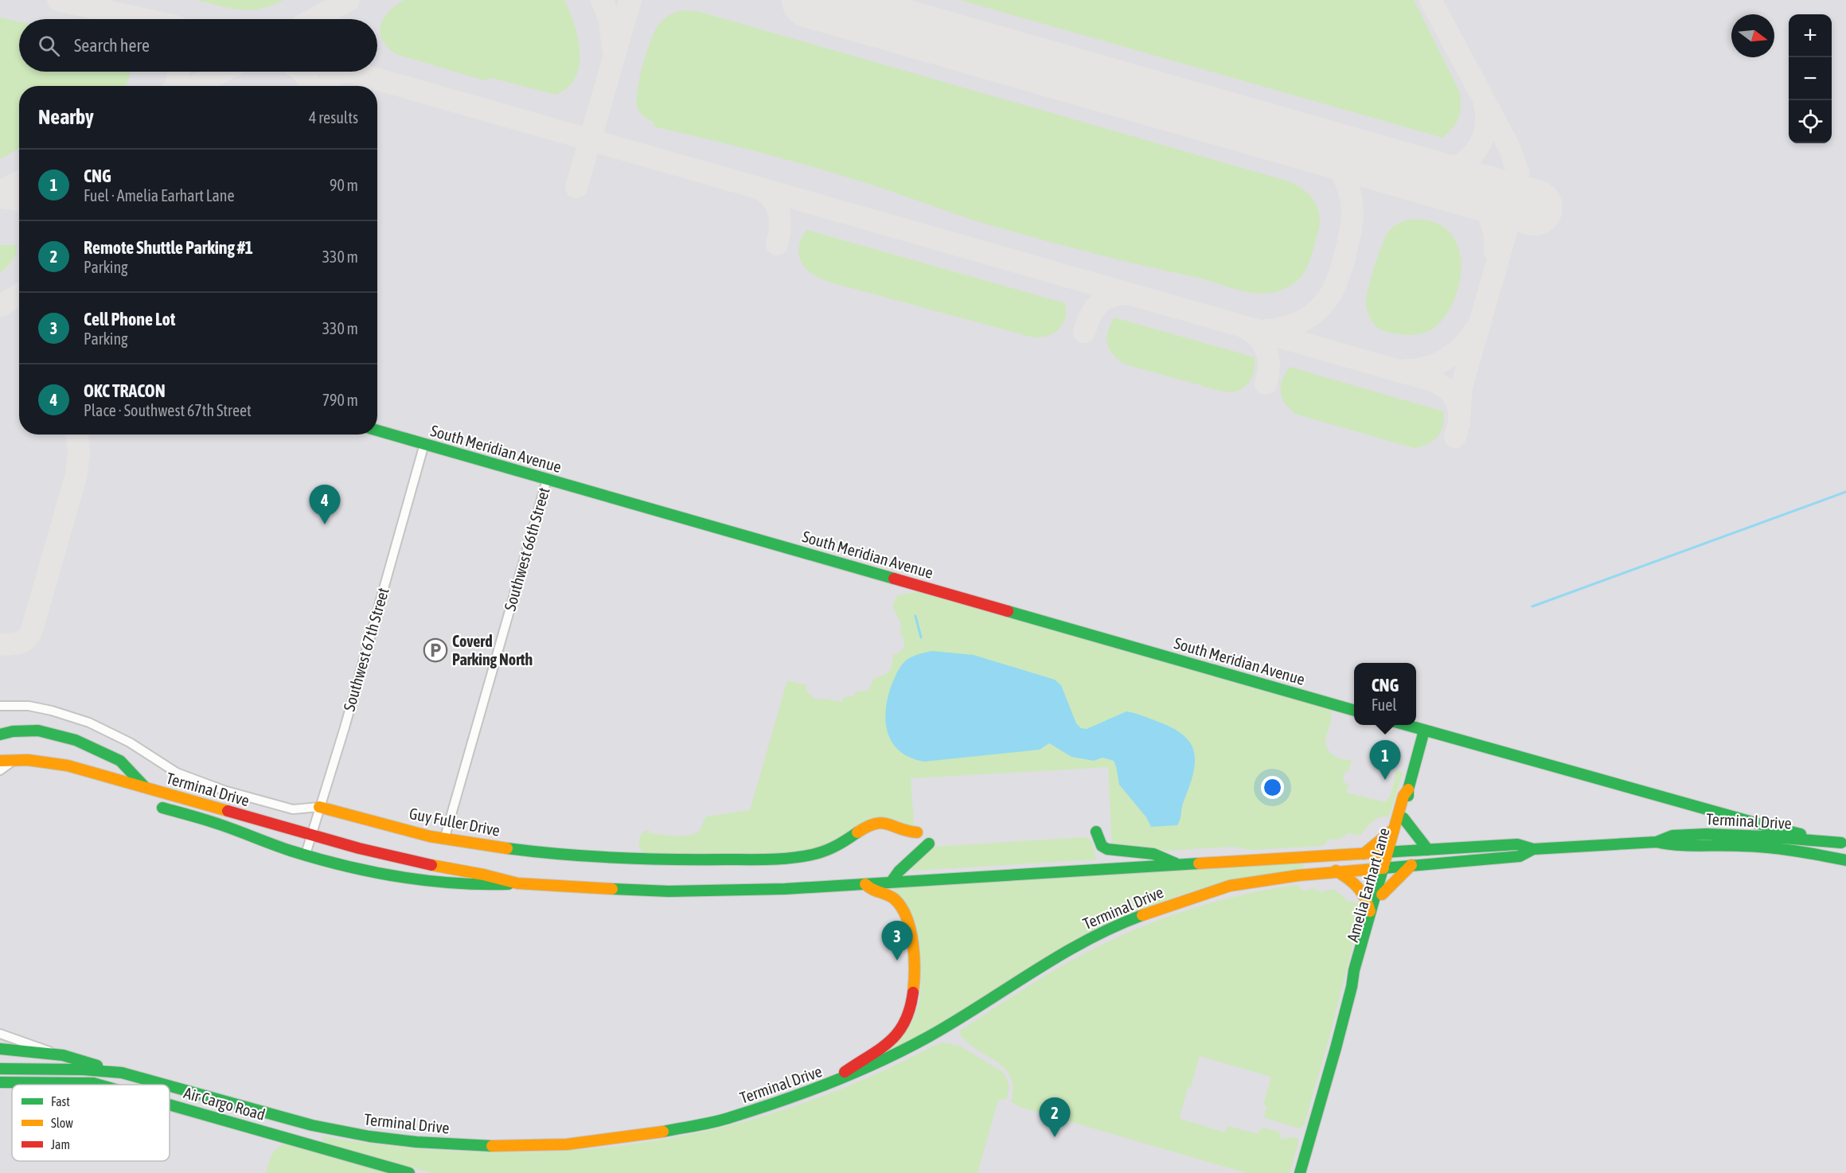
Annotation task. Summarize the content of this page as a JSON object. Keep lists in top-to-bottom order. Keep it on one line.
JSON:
{"streets":{"main road":["South Meridian Avenue","Terminal Drive","Guy Fuller Drive","Amelia Earhart Lane","Air Cargo Road"],"street":["Southwest 66th Street","Southwest 67th Street"]},"crossings":[["South Meridian Avenue","Southwest 66th Street"],["South Meridian Avenue","Southwest 67th Street"],["Southwest 66th Street","Guy Fuller Drive"],["Southwest 67th Street","Terminal Drive"],["Southwest 67th Street","Guy Fuller Drive"],["Terminal Drive","Amelia Earhart Lane"]],"places":{"parking":["Coverd Parking North"]},"legend":["Fast","Slow","Jam"],"north":"right","page":{"map_buttons":["+","−"],"search":"Search here","heading":["Nearby","4 results"],"list":[{"mark":"1","name":"CNG","note":"Fuel · Amelia Earhart Lane","value":"90 m"},{"mark":"2","name":"Remote Shuttle Parking #1","note":"Parking","value":"330 m"},{"mark":"3","name":"Cell Phone Lot","note":"Parking","value":"330 m"},{"mark":"4","name":"OKC TRACON","note":"Place · Southwest 67th Street","value":"790 m"}],"pins":["4","1","3","2"],"popup":["CNG","Fuel"]}}
